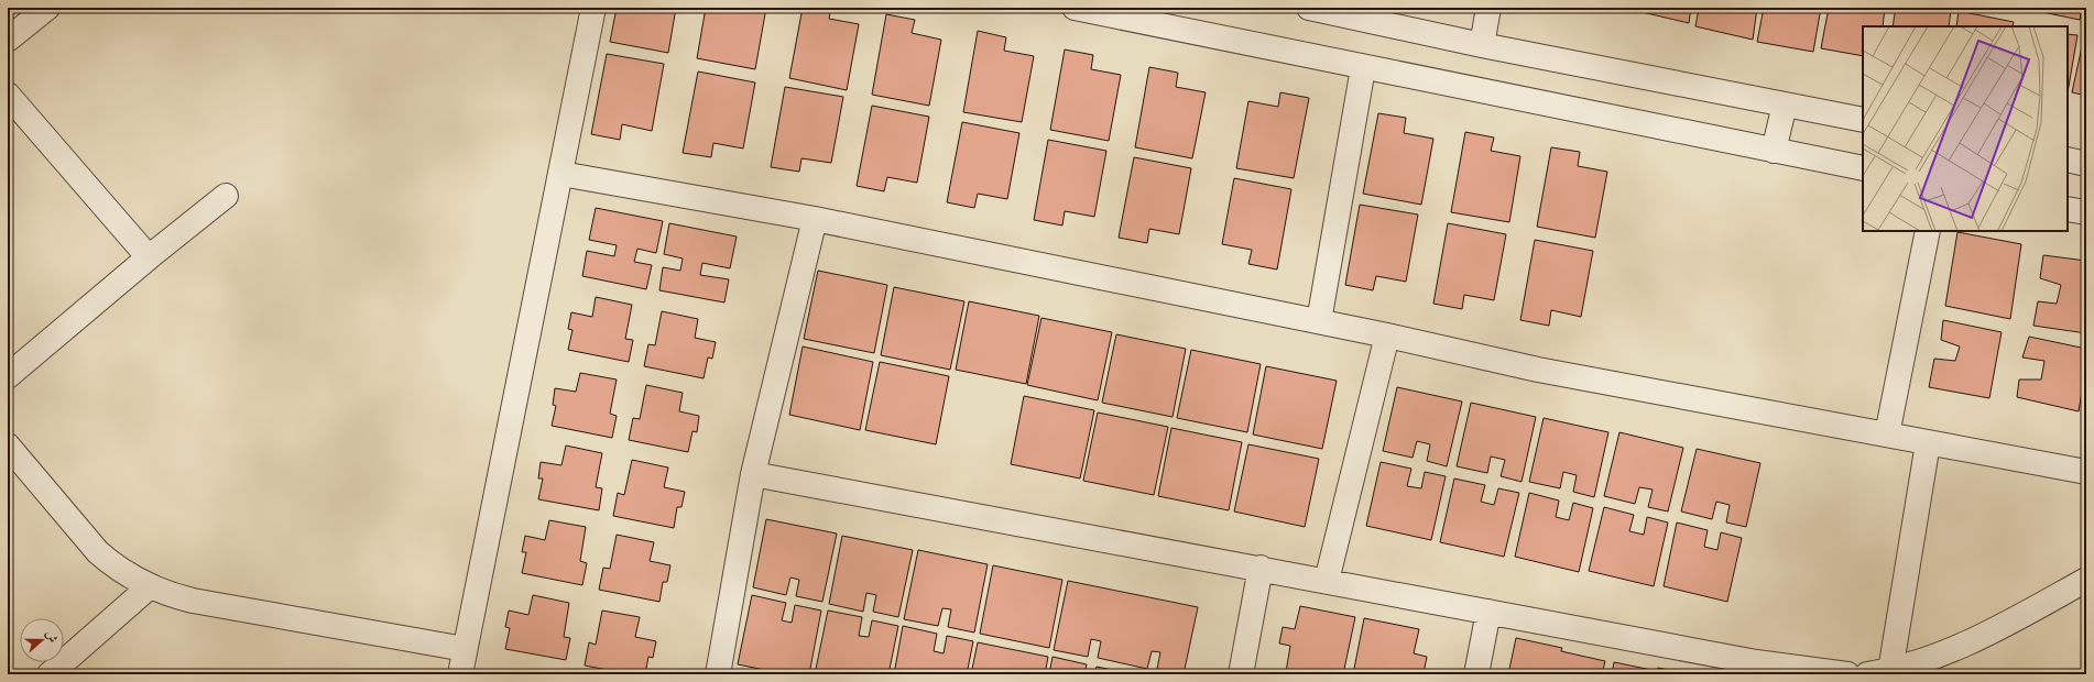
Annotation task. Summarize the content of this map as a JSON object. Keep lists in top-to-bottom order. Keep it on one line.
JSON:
{"north":"right"}
